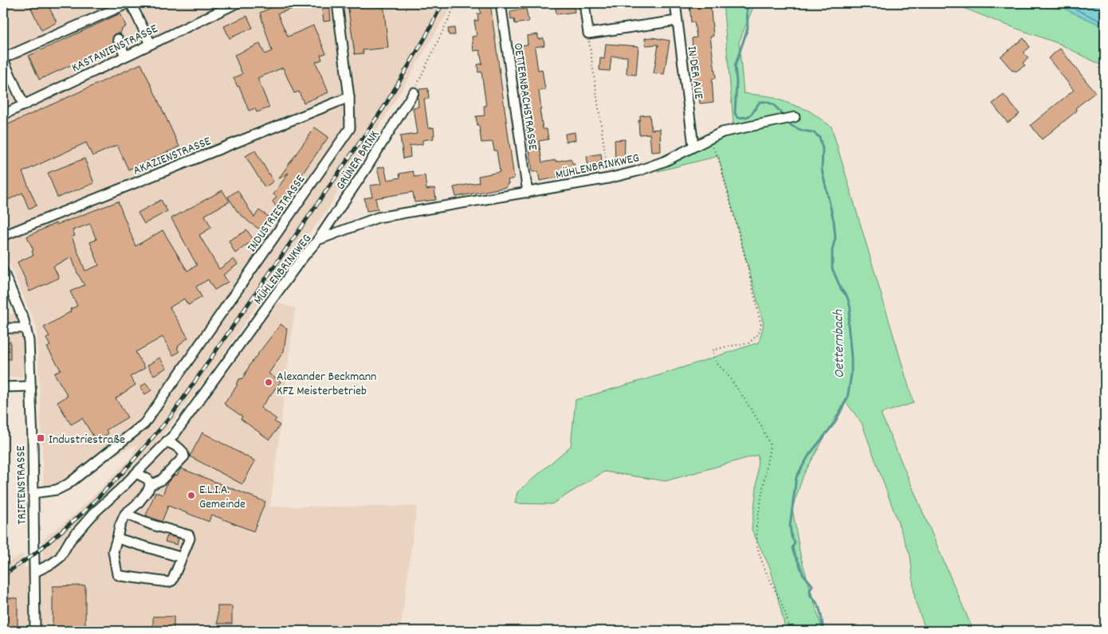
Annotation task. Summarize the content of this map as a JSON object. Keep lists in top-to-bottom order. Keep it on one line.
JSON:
{"streets":{"street":["KASTANIENSTRASSE","IN DER AUE","OETTERNBACHSTRASSE","AKAZIENSTRASSE","GRÜNER BRINK","MÜHLENBRINKWEG","INDUSTRIESTRASSE","TRIFTENSTRASSE"]},"crossings":[["IN DER AUE","MÜHLENBRINKWEG"],["OETTERNBACHSTRASSE","MÜHLENBRINKWEG"],["AKAZIENSTRASSE","INDUSTRIESTRASSE"],["GRÜNER BRINK","MÜHLENBRINKWEG"],["MÜHLENBRINKWEG","TRIFTENSTRASSE"],["INDUSTRIESTRASSE","TRIFTENSTRASSE"]],"water":["Oetternbach"],"places":{"other":["Alexander Beckmann KFZ Meisterbetrieb","E.L.I.A. Gemeinde"],"transit":["Industriestraße"]}}
